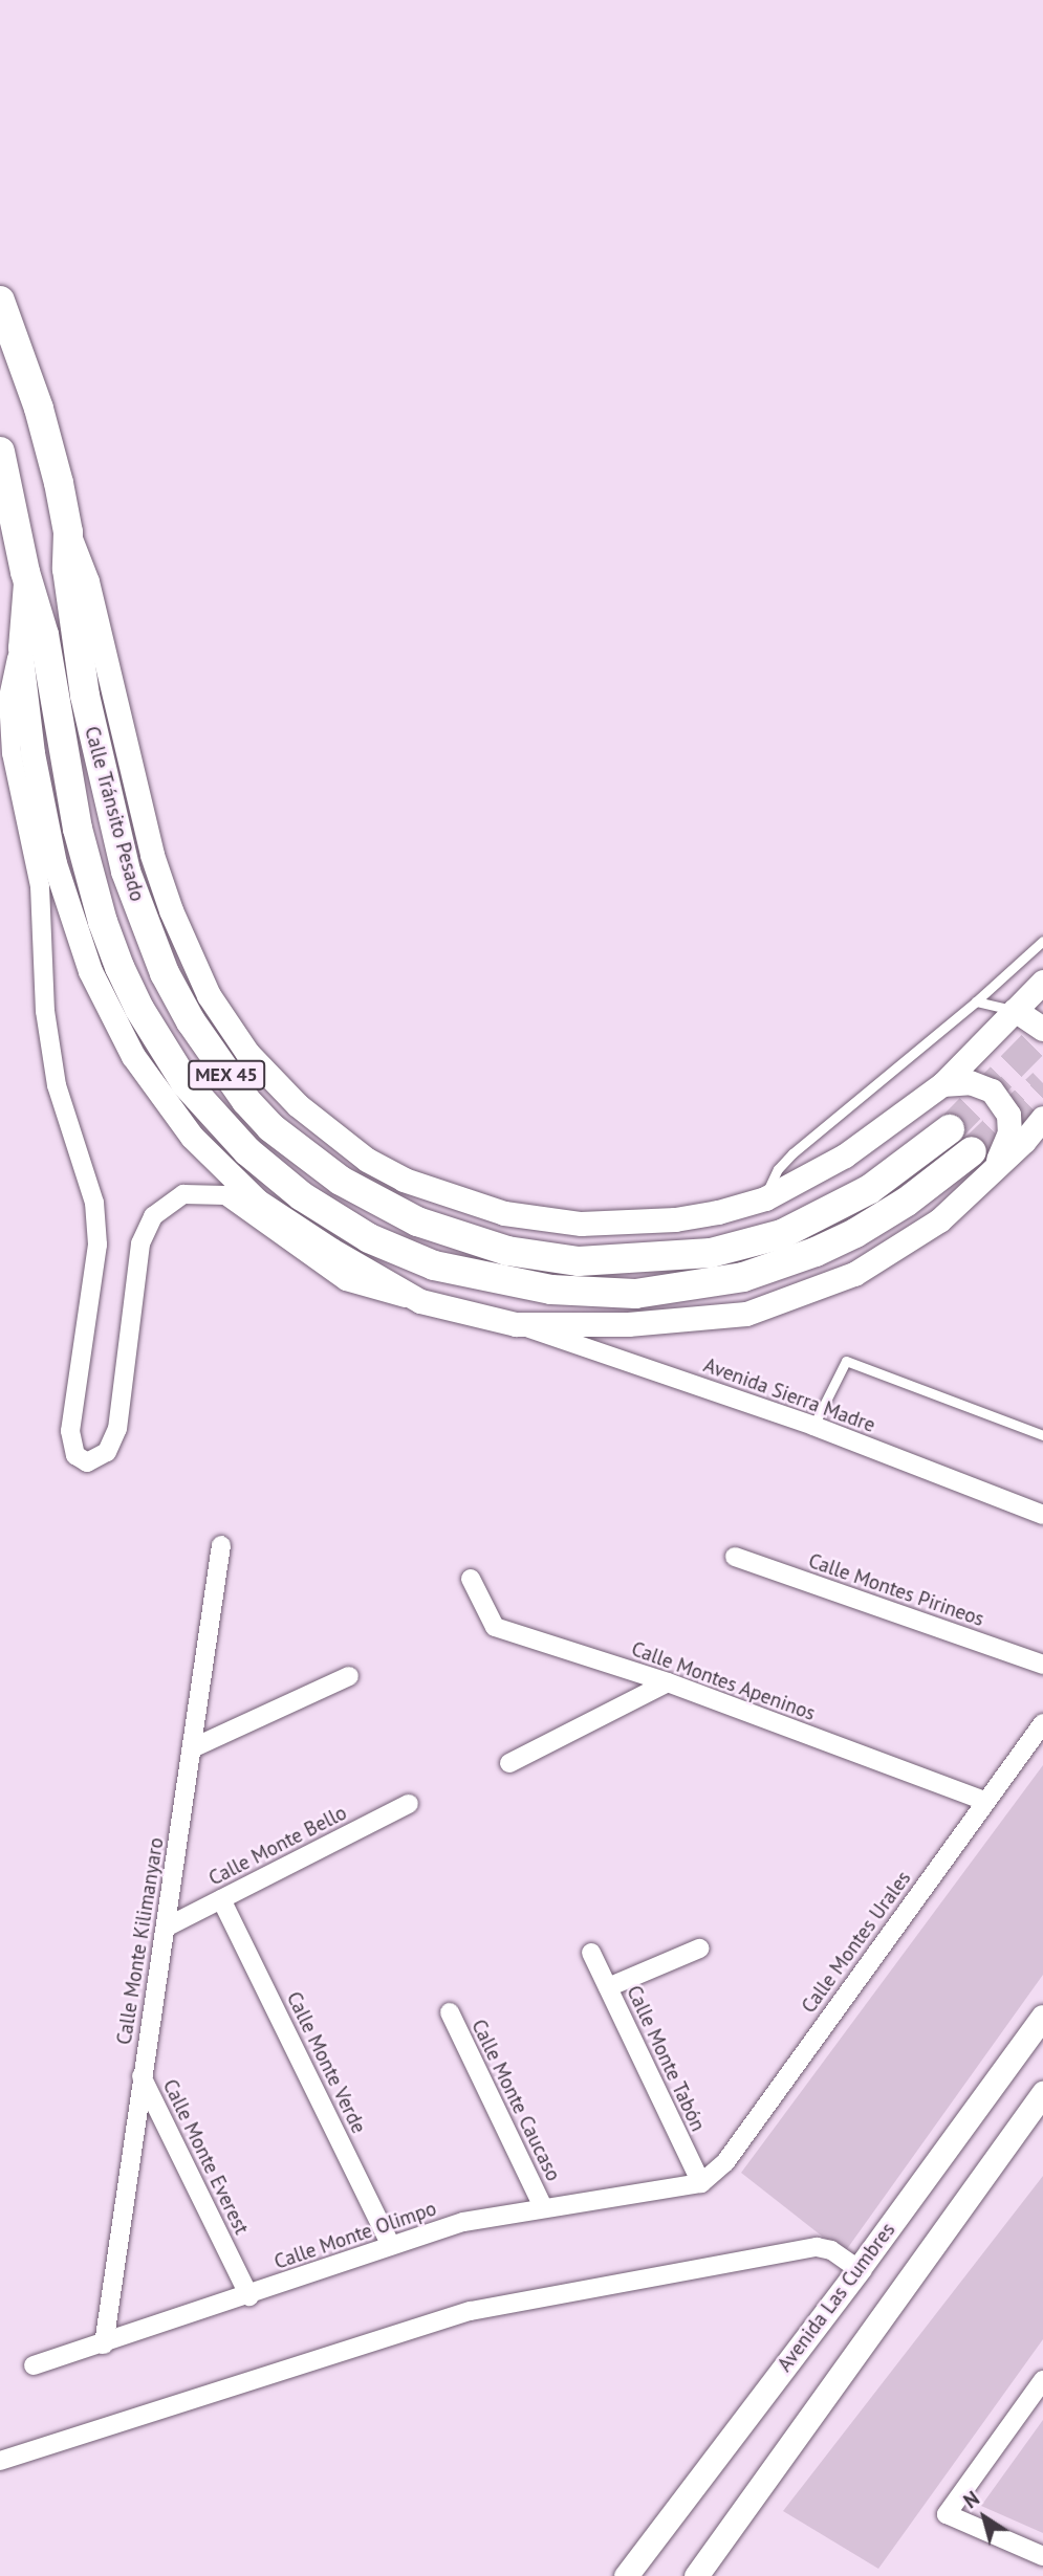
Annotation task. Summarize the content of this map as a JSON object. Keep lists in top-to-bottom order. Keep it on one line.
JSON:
{"streets":{"main road":["Calle Tránsito Pesado","MEX 45"],"street":["Avenida Sierra Madre","Calle Montes Pirineos","Calle Montes Apeninos","Calle Monte Bello","Calle Monte Kilimanyaro","Calle Montes Urales","Calle Monte Tabón","Calle Monte Verde","Calle Monte Caucaso","Calle Monte Everest","Calle Monte Olimpo","Avenida Las Cumbres"]},"crossings":[["Calle Montes Apeninos","Calle Montes Urales"],["Calle Monte Bello","Calle Monte Kilimanyaro"],["Calle Monte Bello","Calle Monte Verde"],["Calle Monte Kilimanyaro","Calle Monte Everest"],["Calle Monte Kilimanyaro","Calle Monte Olimpo"],["Calle Montes Urales","Calle Monte Tabón"],["Calle Montes Urales","Calle Monte Olimpo"],["Calle Monte Tabón","Calle Monte Olimpo"],["Calle Monte Verde","Calle Monte Olimpo"],["Calle Monte Caucaso","Calle Monte Olimpo"],["Calle Monte Everest","Calle Monte Olimpo"]],"north":"top left"}
